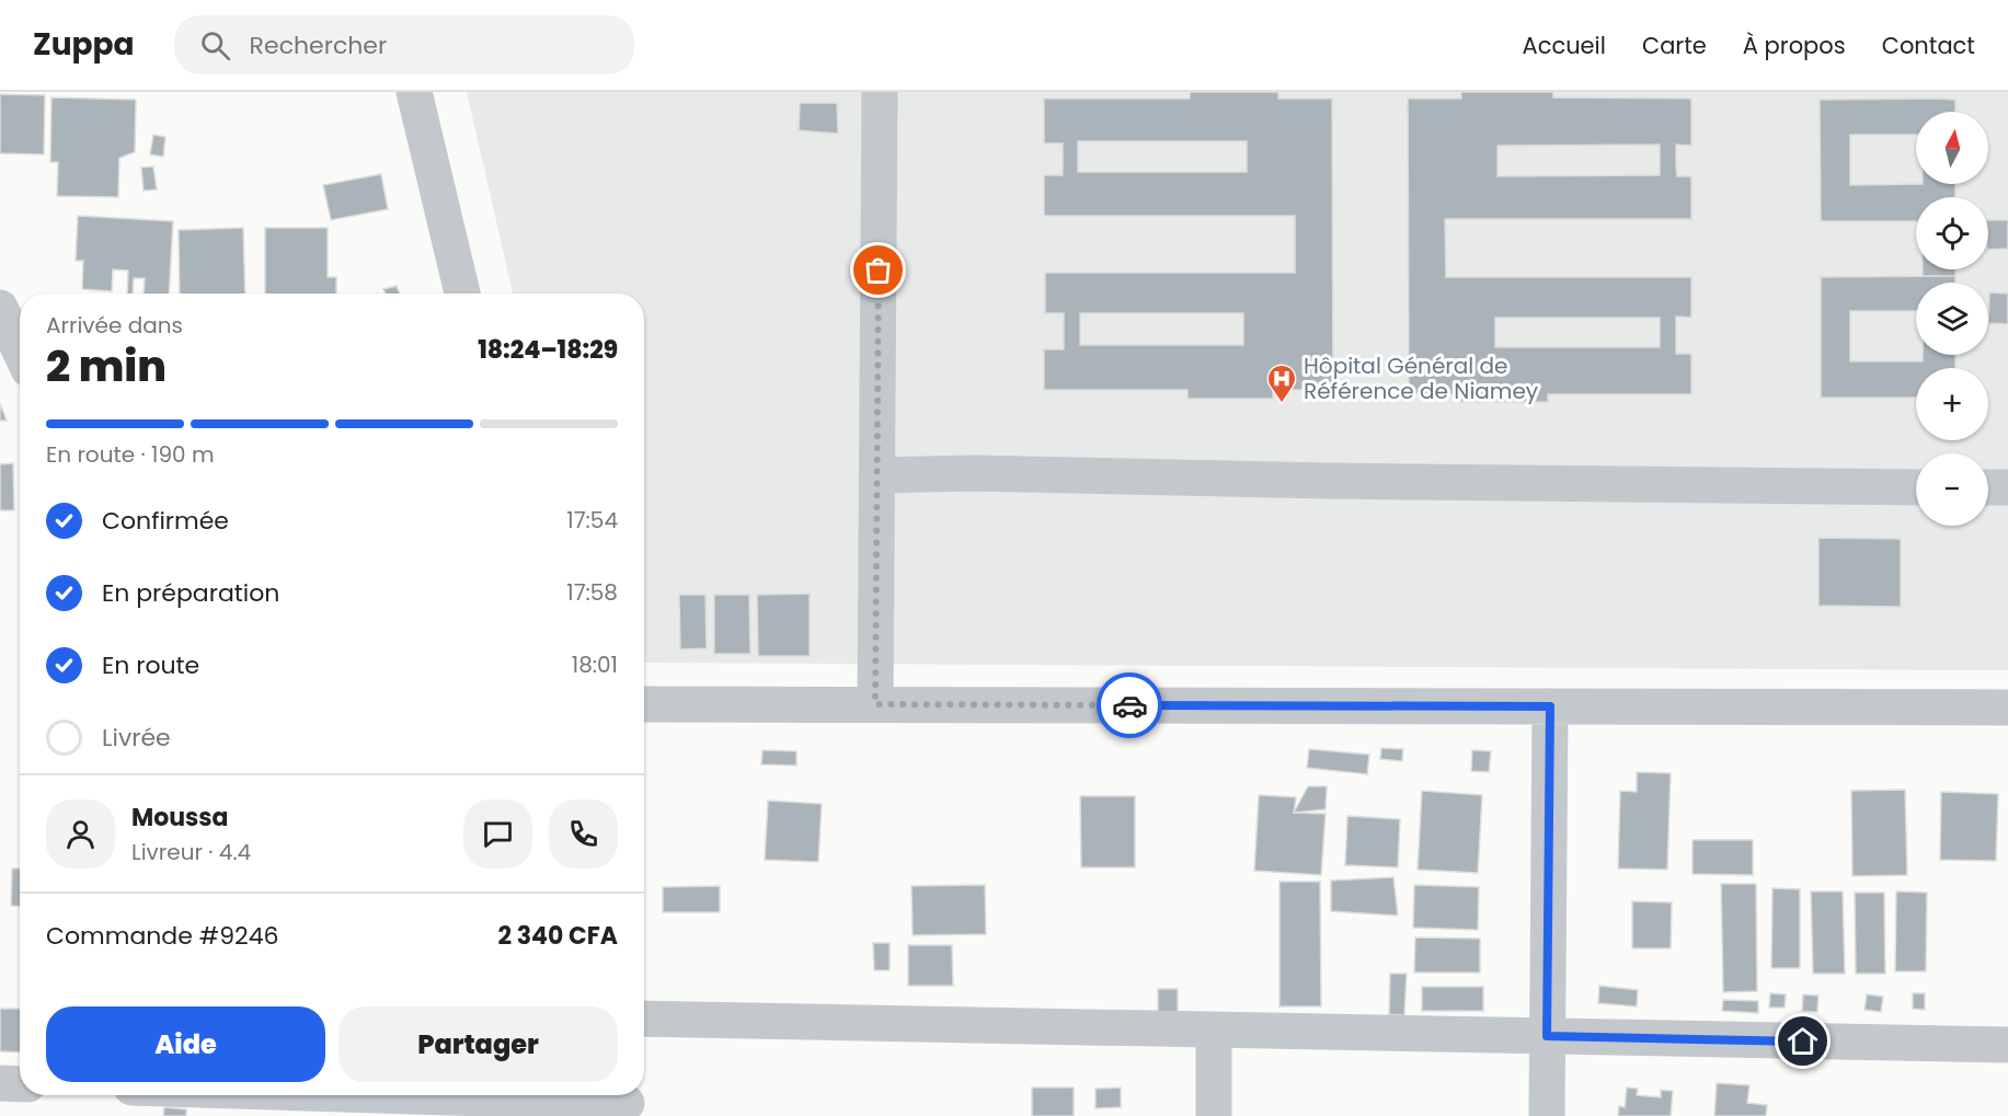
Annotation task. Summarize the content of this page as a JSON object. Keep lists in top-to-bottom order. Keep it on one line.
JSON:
{"places":{"hospital":["Hôpital Général de Référence de Niamey"]},"north":"top","page":{"header":"Zuppa","search":"Rechercher","nav":["Accueil","Carte","À propos","Contact"],"map_buttons":["+","−"],"heading":["2 min","Arrivée dans","18:24–18:29"],"panel":["Moussa","Livreur · 4.4","Commande #9246","2 340 CFA"],"bar":"En route · 190 m","list":[["Confirmée","17:54"],["En préparation","17:58"],["En route","18:01"],"Livrée"],"buttons":["Aide","Partager"]}}
